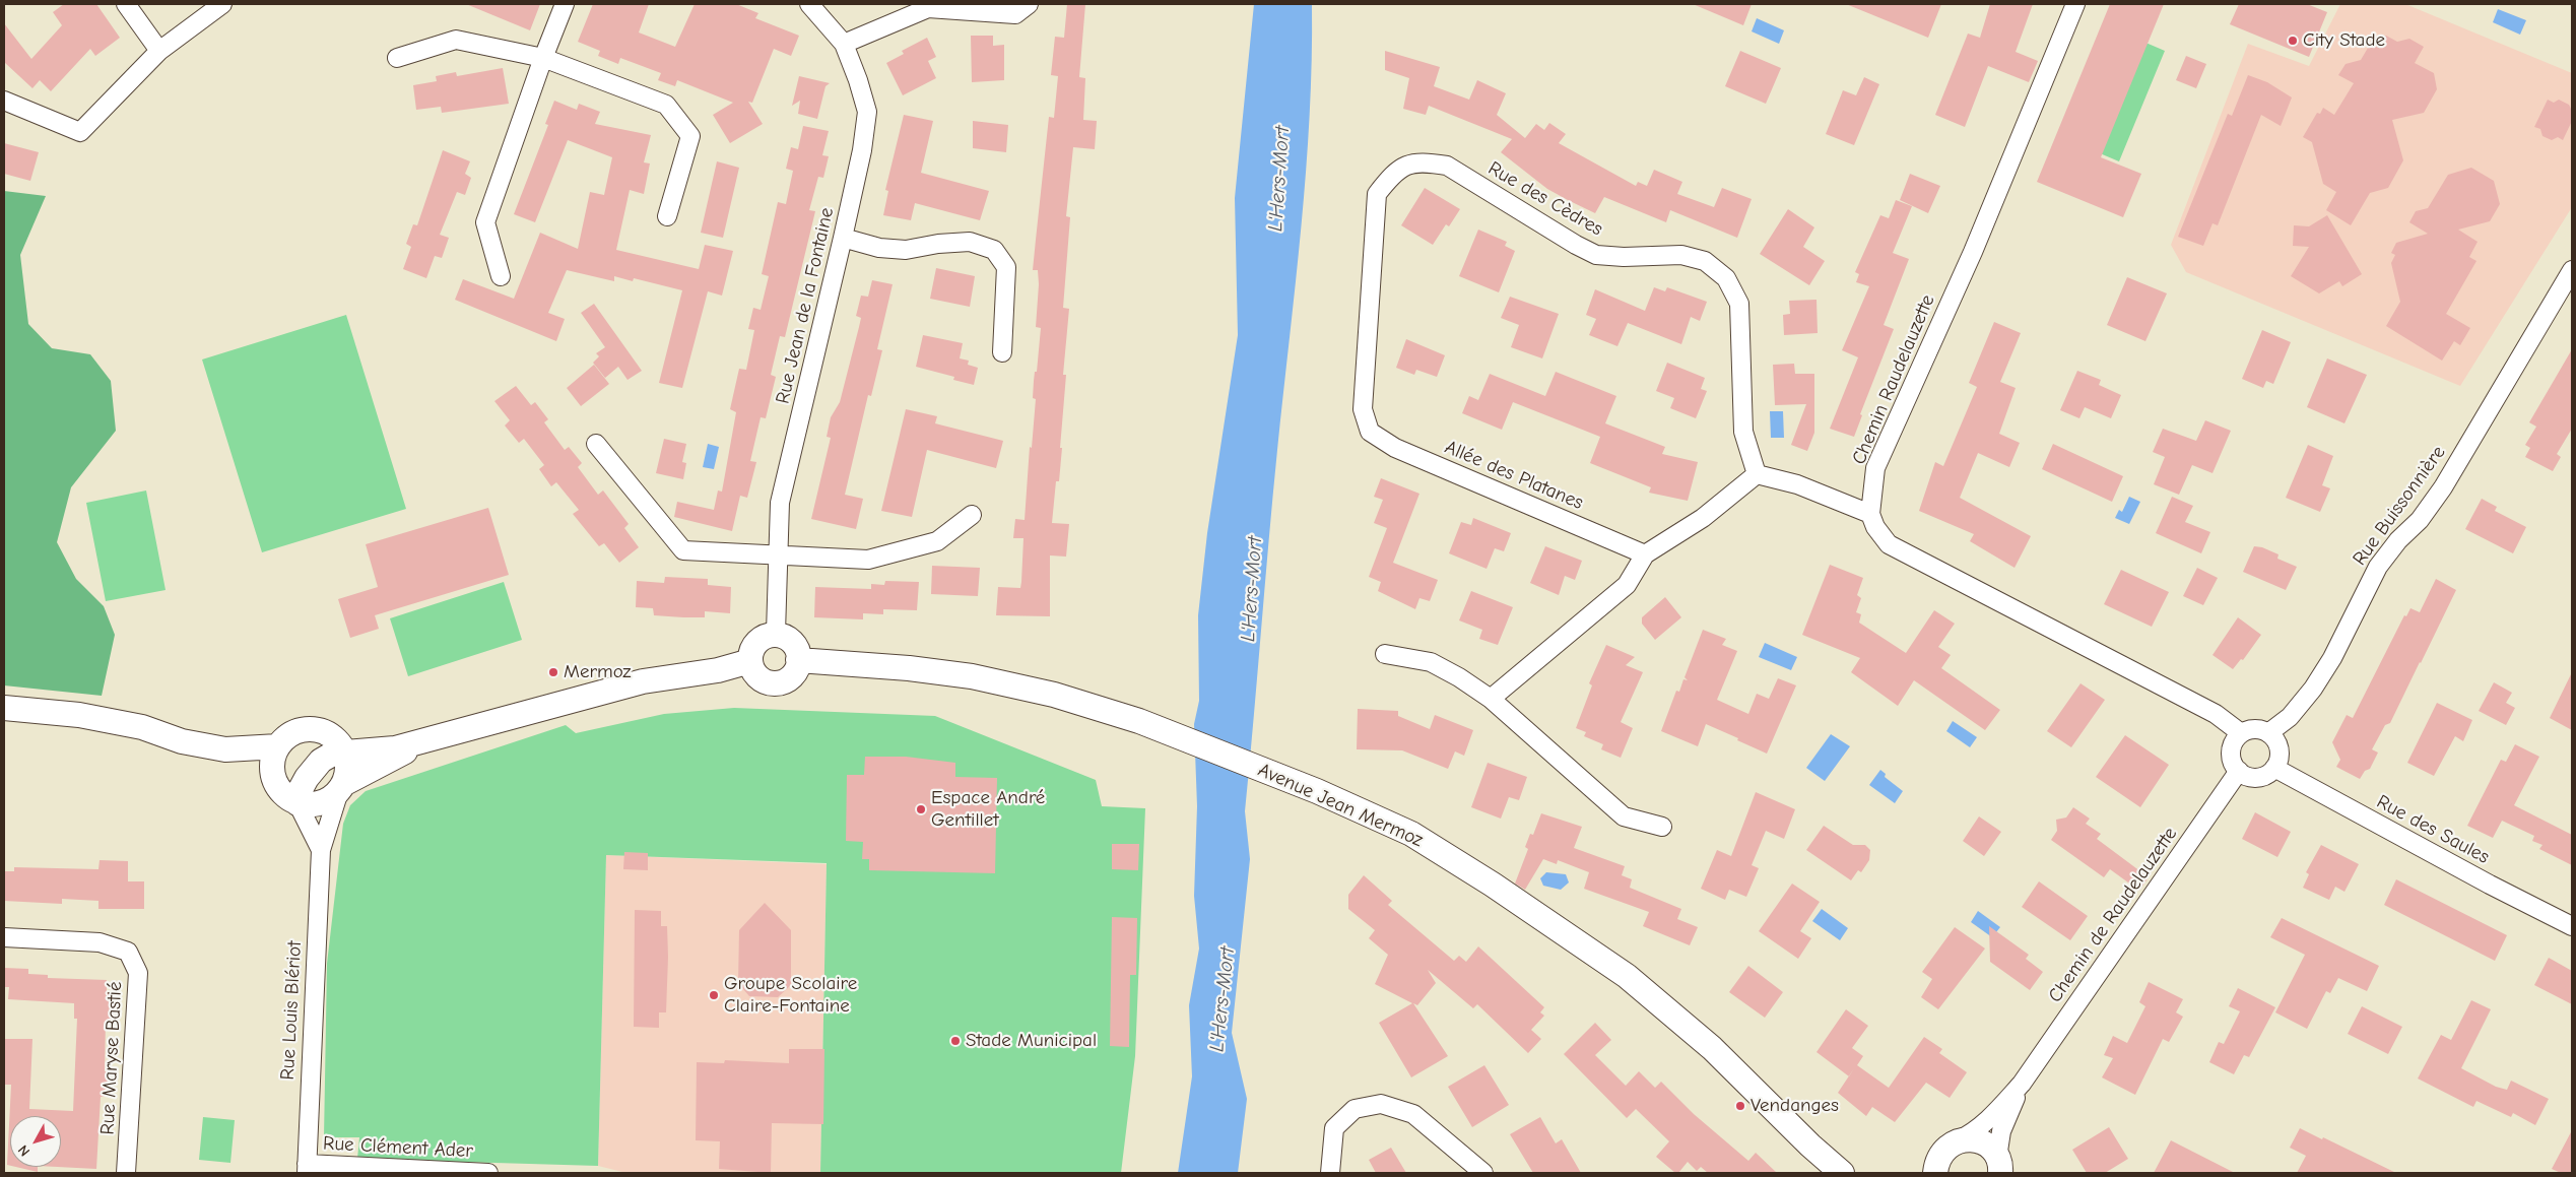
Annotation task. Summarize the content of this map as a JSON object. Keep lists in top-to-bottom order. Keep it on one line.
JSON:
{"streets":{"street":["Rue des Cèdres","Rue Jean de la Fontaine","Chemin Raudelauzette","Allée des Platanes","Rue Buissonnière","Avenue Jean Mermoz","Rue des Saules","Chemin de Raudelauzette","Rue Louis Blériot","Rue Maryse Bastié","Rue Clément Ader"]},"crossings":[["Rue des Cèdres","Allée des Platanes"],["Rue Jean de la Fontaine","Avenue Jean Mermoz"],["Rue Buissonnière","Rue des Saules"],["Rue Buissonnière","Chemin de Raudelauzette"],["Rue des Saules","Chemin de Raudelauzette"],["Rue Louis Blériot","Rue Clément Ader"]],"water":["L'Hers-Mort"],"places":["City Stade","Mermoz","Espace André Gentillet","Groupe Scolaire Claire-Fontaine","Stade Municipal","Vendanges"],"north":"bottom left"}
